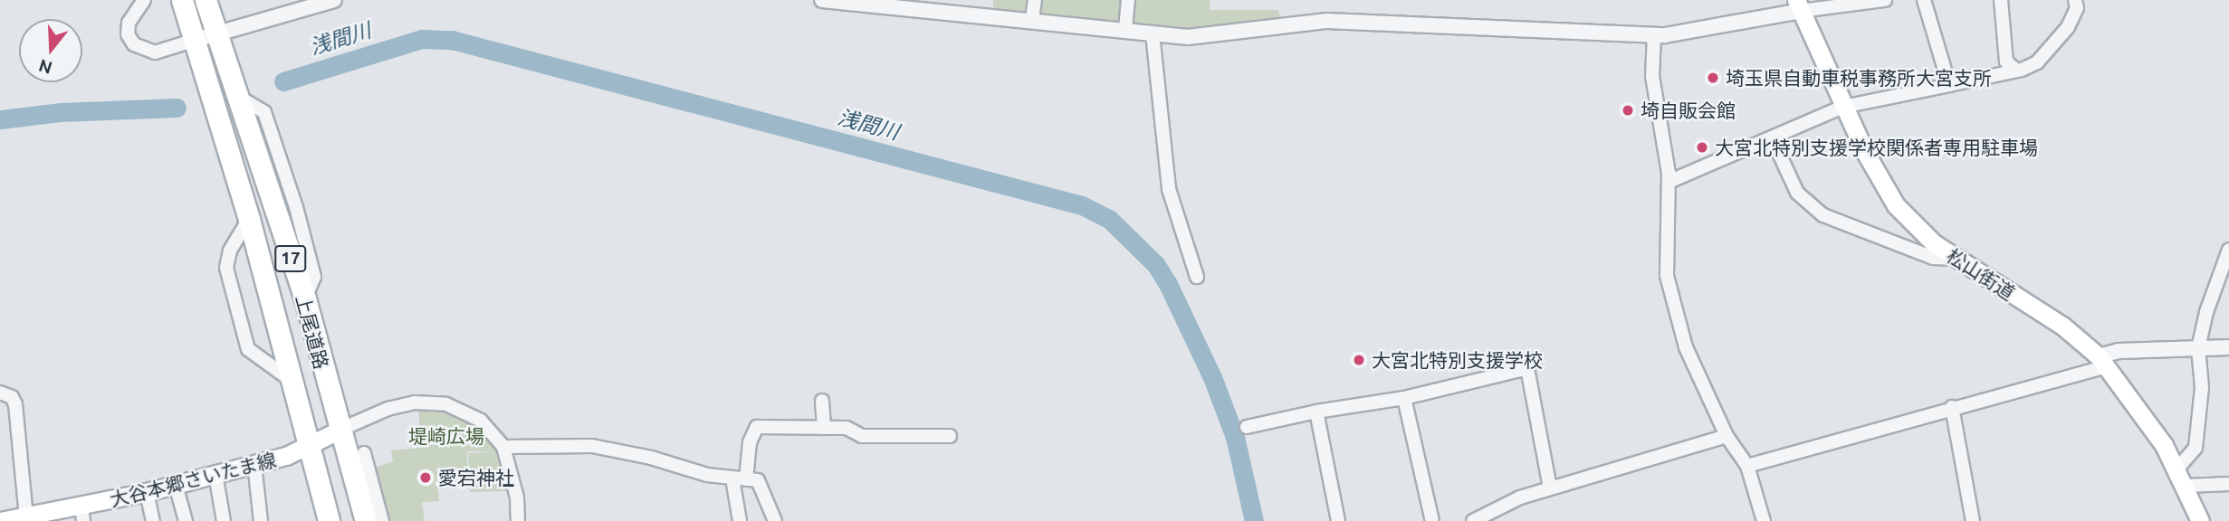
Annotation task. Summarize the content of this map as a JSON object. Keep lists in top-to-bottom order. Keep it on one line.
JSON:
{"streets":{"highway":["17","上尾道路"],"main road":["松山街道","大谷本郷さいたま線"]},"crossings":[["上尾道路","大谷本郷さいたま線"]],"water":["浅間川"],"parks":["堤崎広場"],"places":["埼玉県自動車税事務所大宮支所","埼自販会館","大宮北特別支援学校関係者専用駐車場","大宮北特別支援学校","愛宕神社"],"north":"bottom"}
